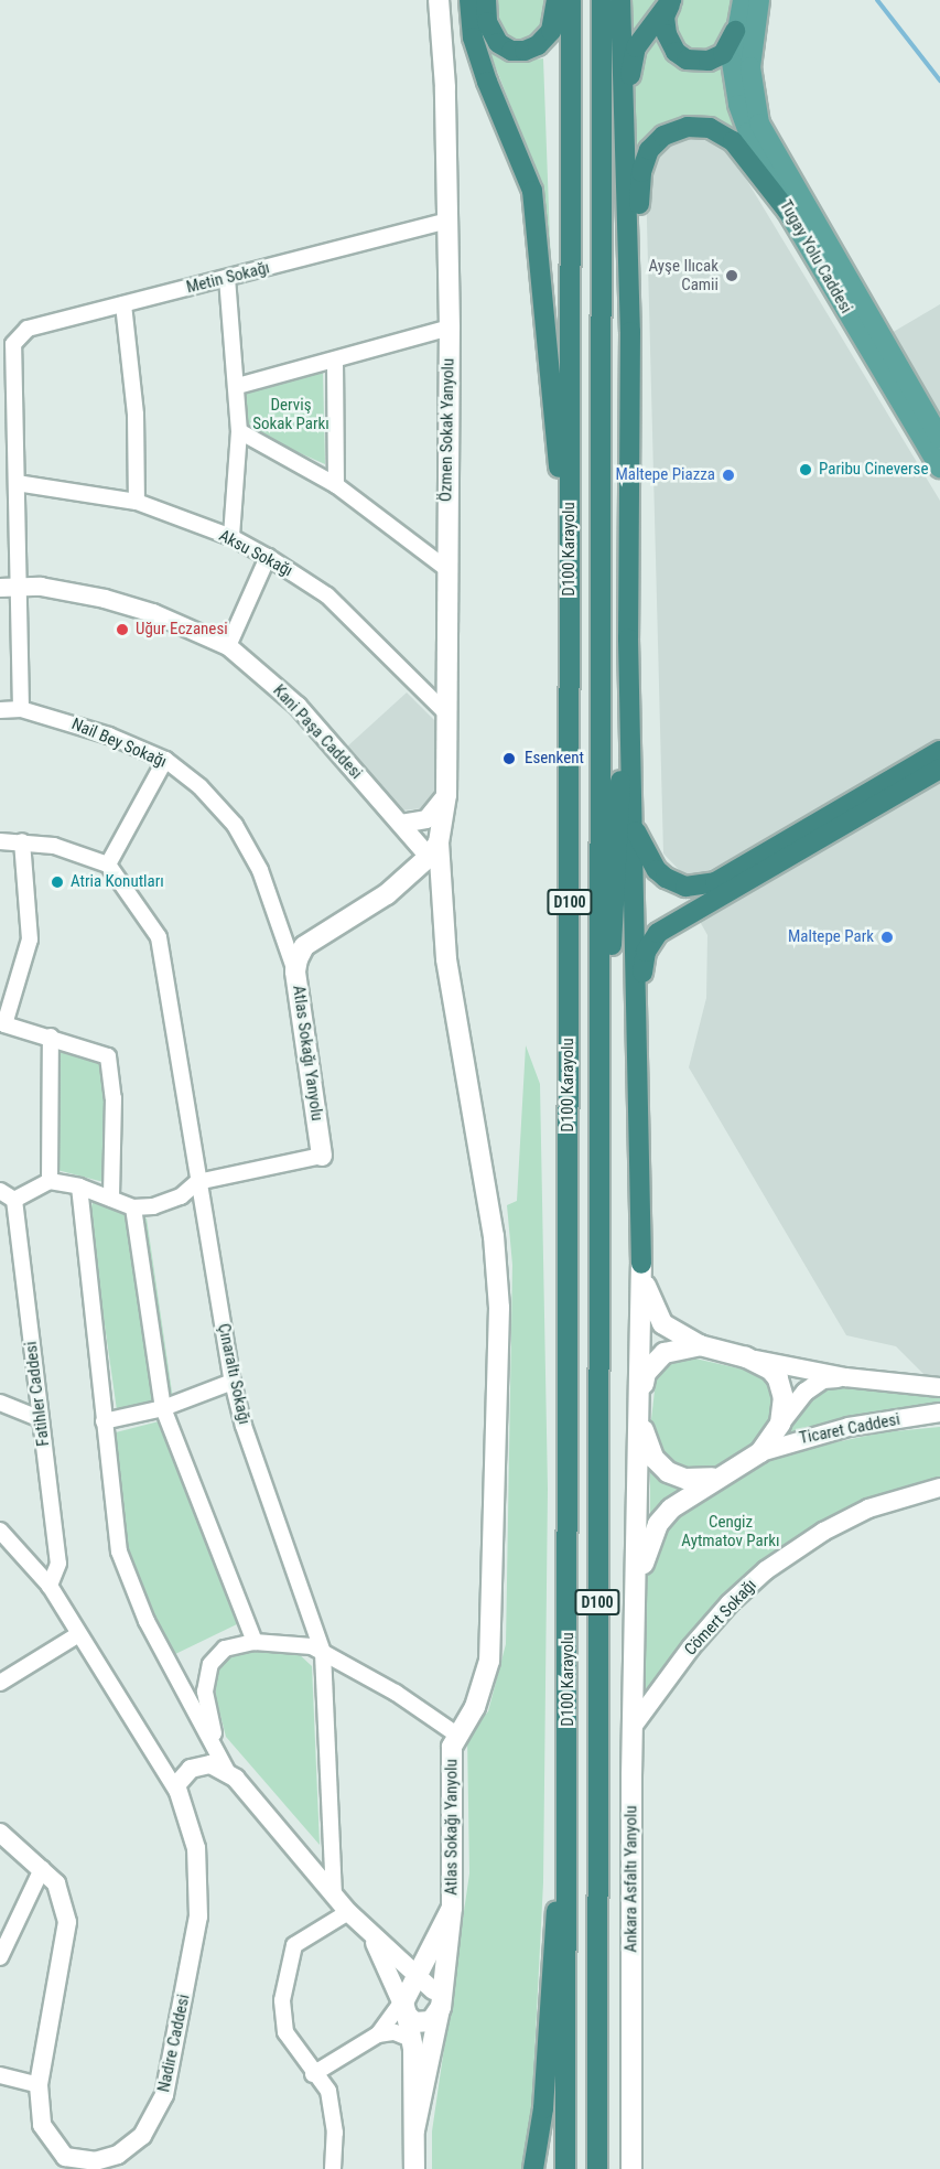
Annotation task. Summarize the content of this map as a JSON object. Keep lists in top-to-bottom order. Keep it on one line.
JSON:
{"streets":{"highway":["D100 Karayolu","D100"],"main road":["Tugay Yolu Caddesi","Özmen Sokak Yanyolu","Atlas Sokağı Yanyolu","Ticaret Caddesi","Ankara Asfaltı Yanyolu"],"street":["Metin Sokağı","Aksu Sokağı","Kani Paşa Caddesi","Nail Bey Sokağı","Çınaraltı Sokağı","Fatihler Caddesi","Cömert Sokağı","Nadire Caddesi"]},"crossings":[["Metin Sokağı","Özmen Sokak Yanyolu"],["Özmen Sokak Yanyolu","Aksu Sokağı"],["Özmen Sokak Yanyolu","Kani Paşa Caddesi"],["Özmen Sokak Yanyolu","Atlas Sokağı Yanyolu"],["Kani Paşa Caddesi","Atlas Sokağı Yanyolu"],["Nail Bey Sokağı","Atlas Sokağı Yanyolu"],["Ticaret Caddesi","Ankara Asfaltı Yanyolu"],["Cömert Sokağı","Ankara Asfaltı Yanyolu"]],"parks":["Derviş Sokak Parkı","Cengiz Aytmatov Parkı"],"places":["Ayşe Ilıcak Camii","Paribu Cineverse","Maltepe Piazza","Uğur Eczanesi","Esenkent","Atria Konutları","Maltepe Park"]}
